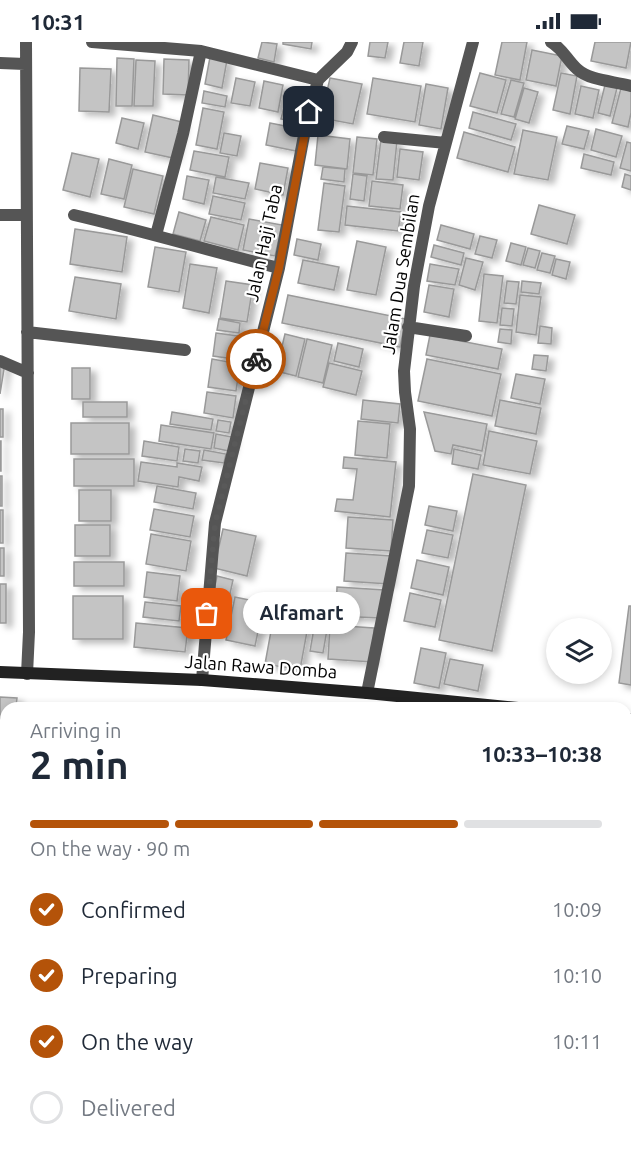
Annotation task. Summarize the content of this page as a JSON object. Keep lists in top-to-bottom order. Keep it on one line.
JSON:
{"streets":{"street":["Jalan Haji Taba","Jalam Dua Sembilan","Jalan Rawa Domba"]},"crossings":[["Jalan Haji Taba","Jalan Rawa Domba"],["Jalam Dua Sembilan","Jalan Rawa Domba"]],"places":["Alfamart"],"page":{"status":"10:31","bubble":"Alfamart","heading":["2 min","Arriving in","10:33–10:38"],"bar":"On the way · 90 m","list":[["Confirmed","10:09"],["Preparing","10:10"],["On the way","10:11"],"Delivered"]}}
